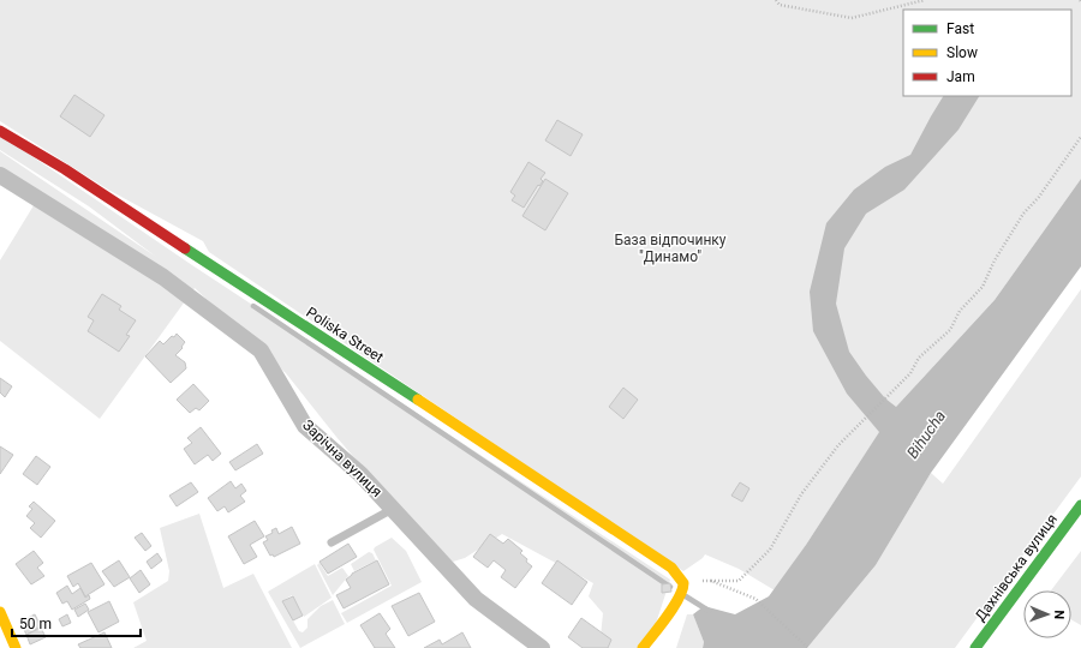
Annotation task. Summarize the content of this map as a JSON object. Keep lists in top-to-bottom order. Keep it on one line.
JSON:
{"streets":{"street":["Poliska Street","Зарічна вулиця","Дахнівська вулиця"]},"water":["Bihucha"],"parks":["База відпочинку \"Динамо\""],"legend":["Fast","Slow","Jam"],"scale_bar":"50 m","north":"right"}
